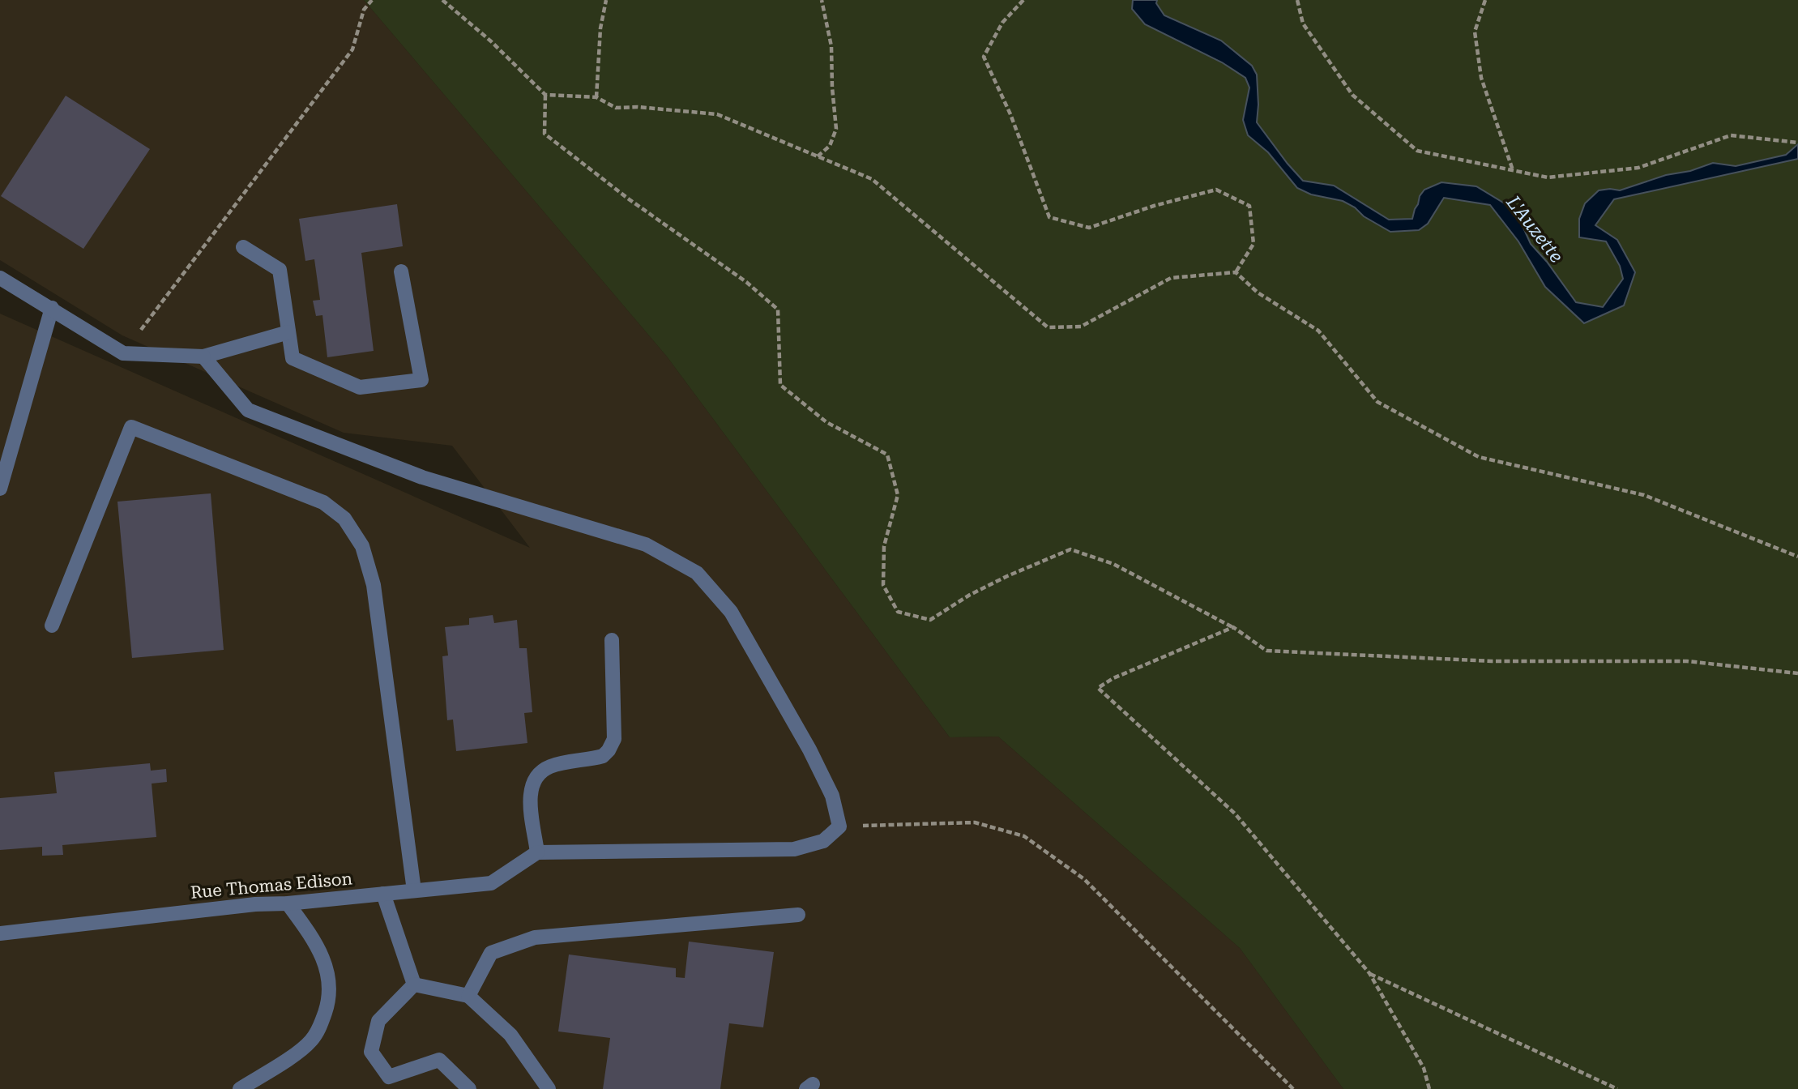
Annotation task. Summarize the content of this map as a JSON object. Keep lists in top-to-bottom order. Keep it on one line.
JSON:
{"streets":{"street":["Rue Thomas Edison"]},"water":["L'Auzette"]}
